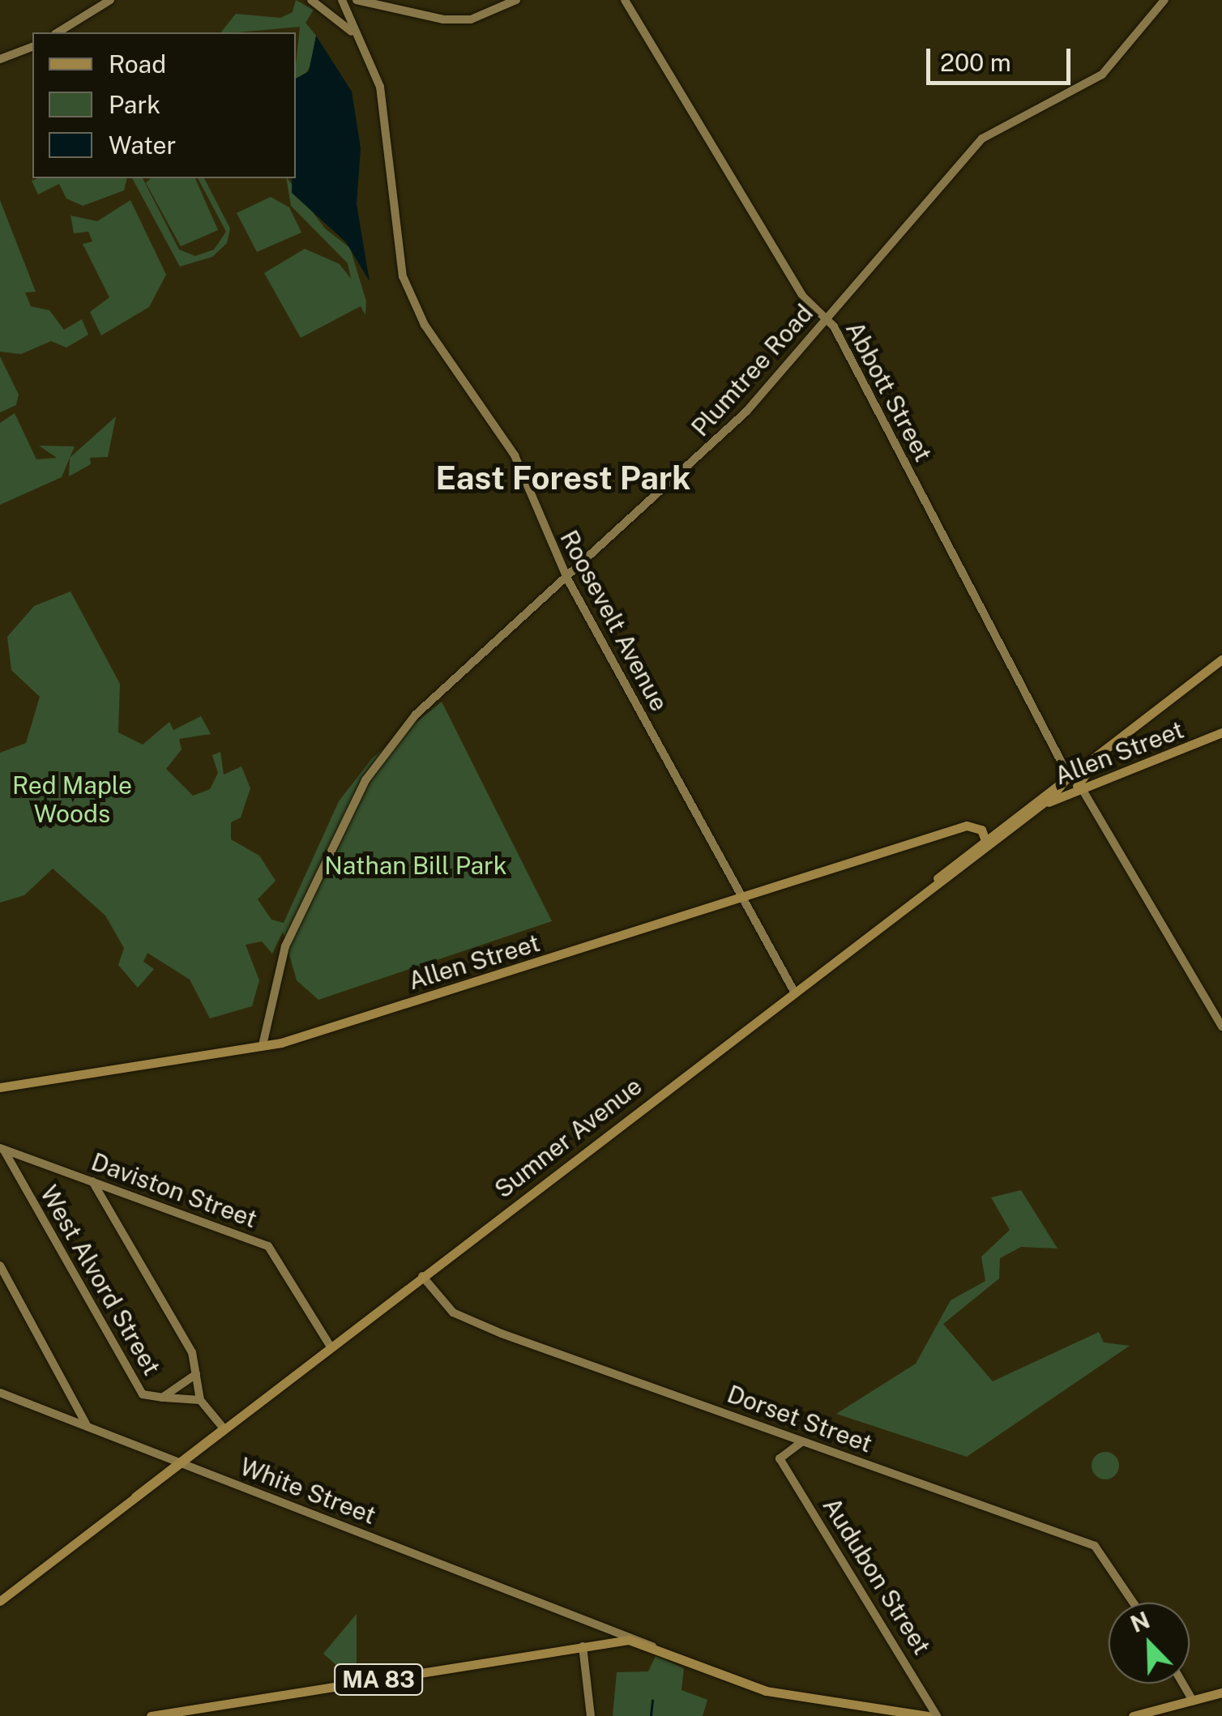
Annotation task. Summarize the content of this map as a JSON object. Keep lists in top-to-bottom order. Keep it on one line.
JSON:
{"streets":{"main road":["Allen Street","Sumner Avenue","White Street","MA 83"],"street":["Plumtree Road","Abbott Street","Roosevelt Avenue","Daviston Street","West Alvord Street","Dorset Street","Audubon Street"]},"crossings":[["Plumtree Road","Abbott Street"],["Plumtree Road","Roosevelt Avenue"],["Plumtree Road","Allen Street"],["Abbott Street","Sumner Avenue"],["Roosevelt Avenue","Allen Street"],["Roosevelt Avenue","Sumner Avenue"],["Allen Street","Sumner Avenue"],["Sumner Avenue","Daviston Street"],["Sumner Avenue","Dorset Street"],["Sumner Avenue","White Street"],["Daviston Street","West Alvord Street"],["Dorset Street","Audubon Street"],["White Street","MA 83"]],"districts":["East Forest Park"],"parks":["Red Maple Woods","Nathan Bill Park"],"legend":["Road","Park","Water"],"scale_bar":"200 m","north":"top left"}
